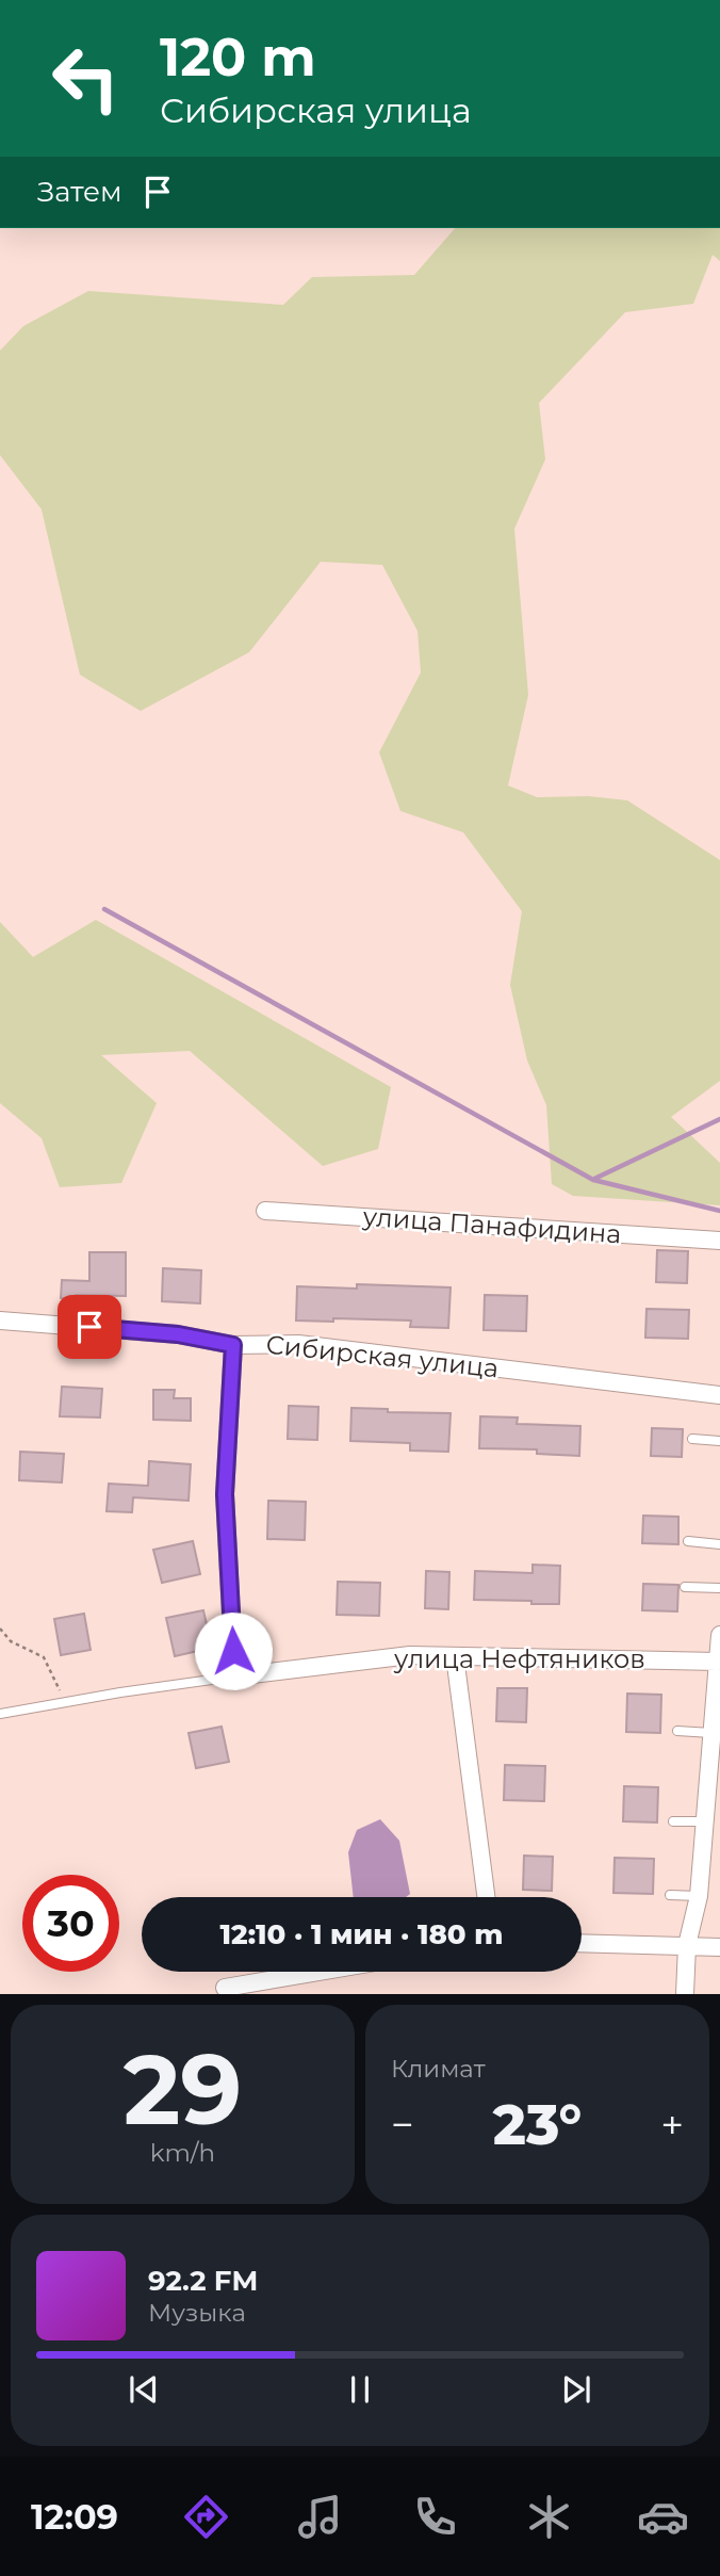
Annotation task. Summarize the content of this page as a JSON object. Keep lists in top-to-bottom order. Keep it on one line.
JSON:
{"streets":{"street":["улица Панафидина","Сибирская улица","улица Нефтяников"]},"page":{"turn":["120 m","Сибирская улица"],"then":"Затем","limit":"30","trip":"12:10 · 1 мин · 180 m","tile":[["29","km/h"],"Климат"],"heat":["−","23°","+"],"song":["92.2 FM","Музыка"],"tabs":"12:09"}}
